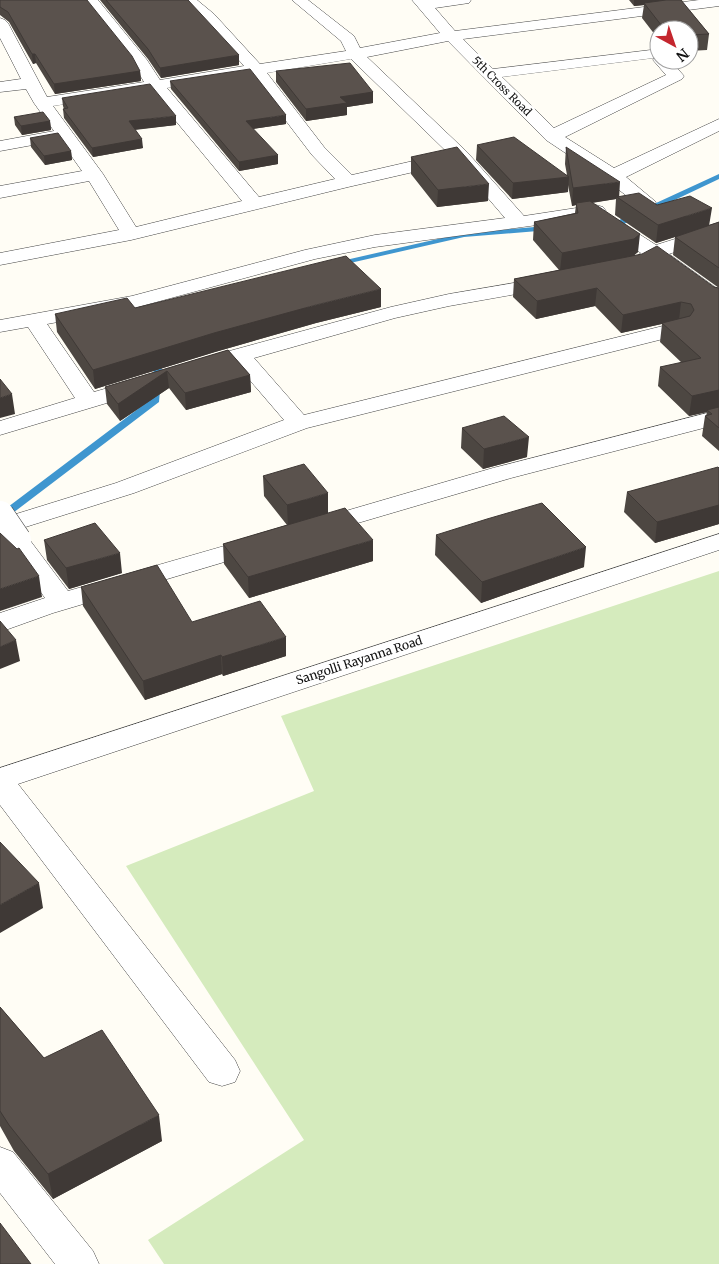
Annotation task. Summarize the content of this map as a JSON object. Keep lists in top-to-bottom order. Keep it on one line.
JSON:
{"streets":{"street":["5th Cross Road","Sangolli Rayanna Road"]},"north":"bottom right"}
